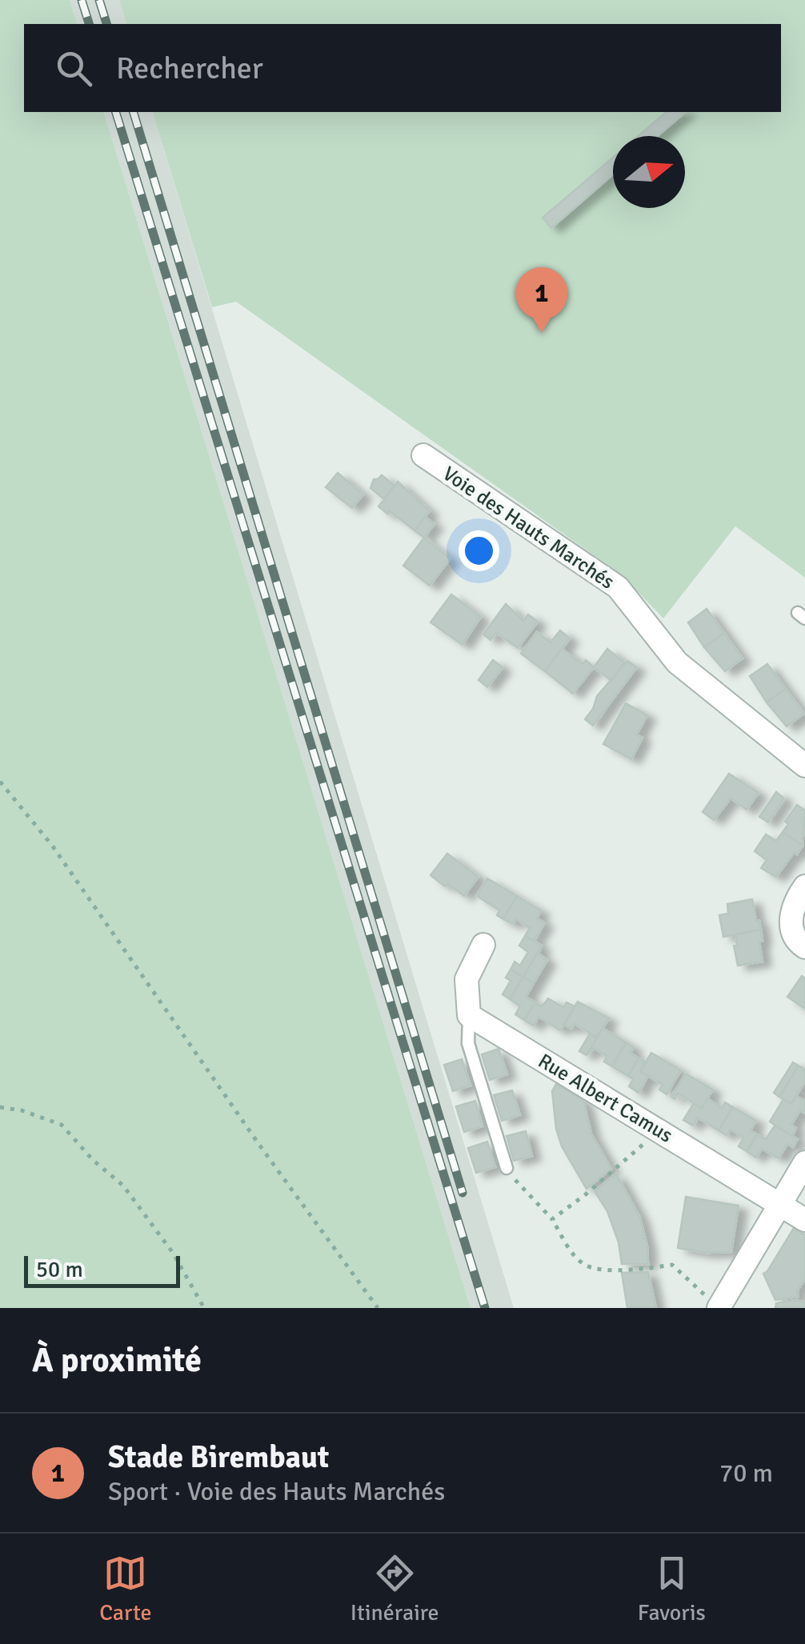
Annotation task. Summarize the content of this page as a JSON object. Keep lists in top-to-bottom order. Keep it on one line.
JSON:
{"streets":{"street":["Voie des Hauts Marchés","Rue Albert Camus"]},"scale_bar":"50 m","north":"right","page":{"search":"Rechercher","pins":"1","scale":"50 m","heading":"À proximité","list":[{"mark":"1","name":"Stade Birembaut","note":"Sport · Voie des Hauts Marchés","value":"70 m"}],"nav":["Carte","Itinéraire","Favoris"]}}
